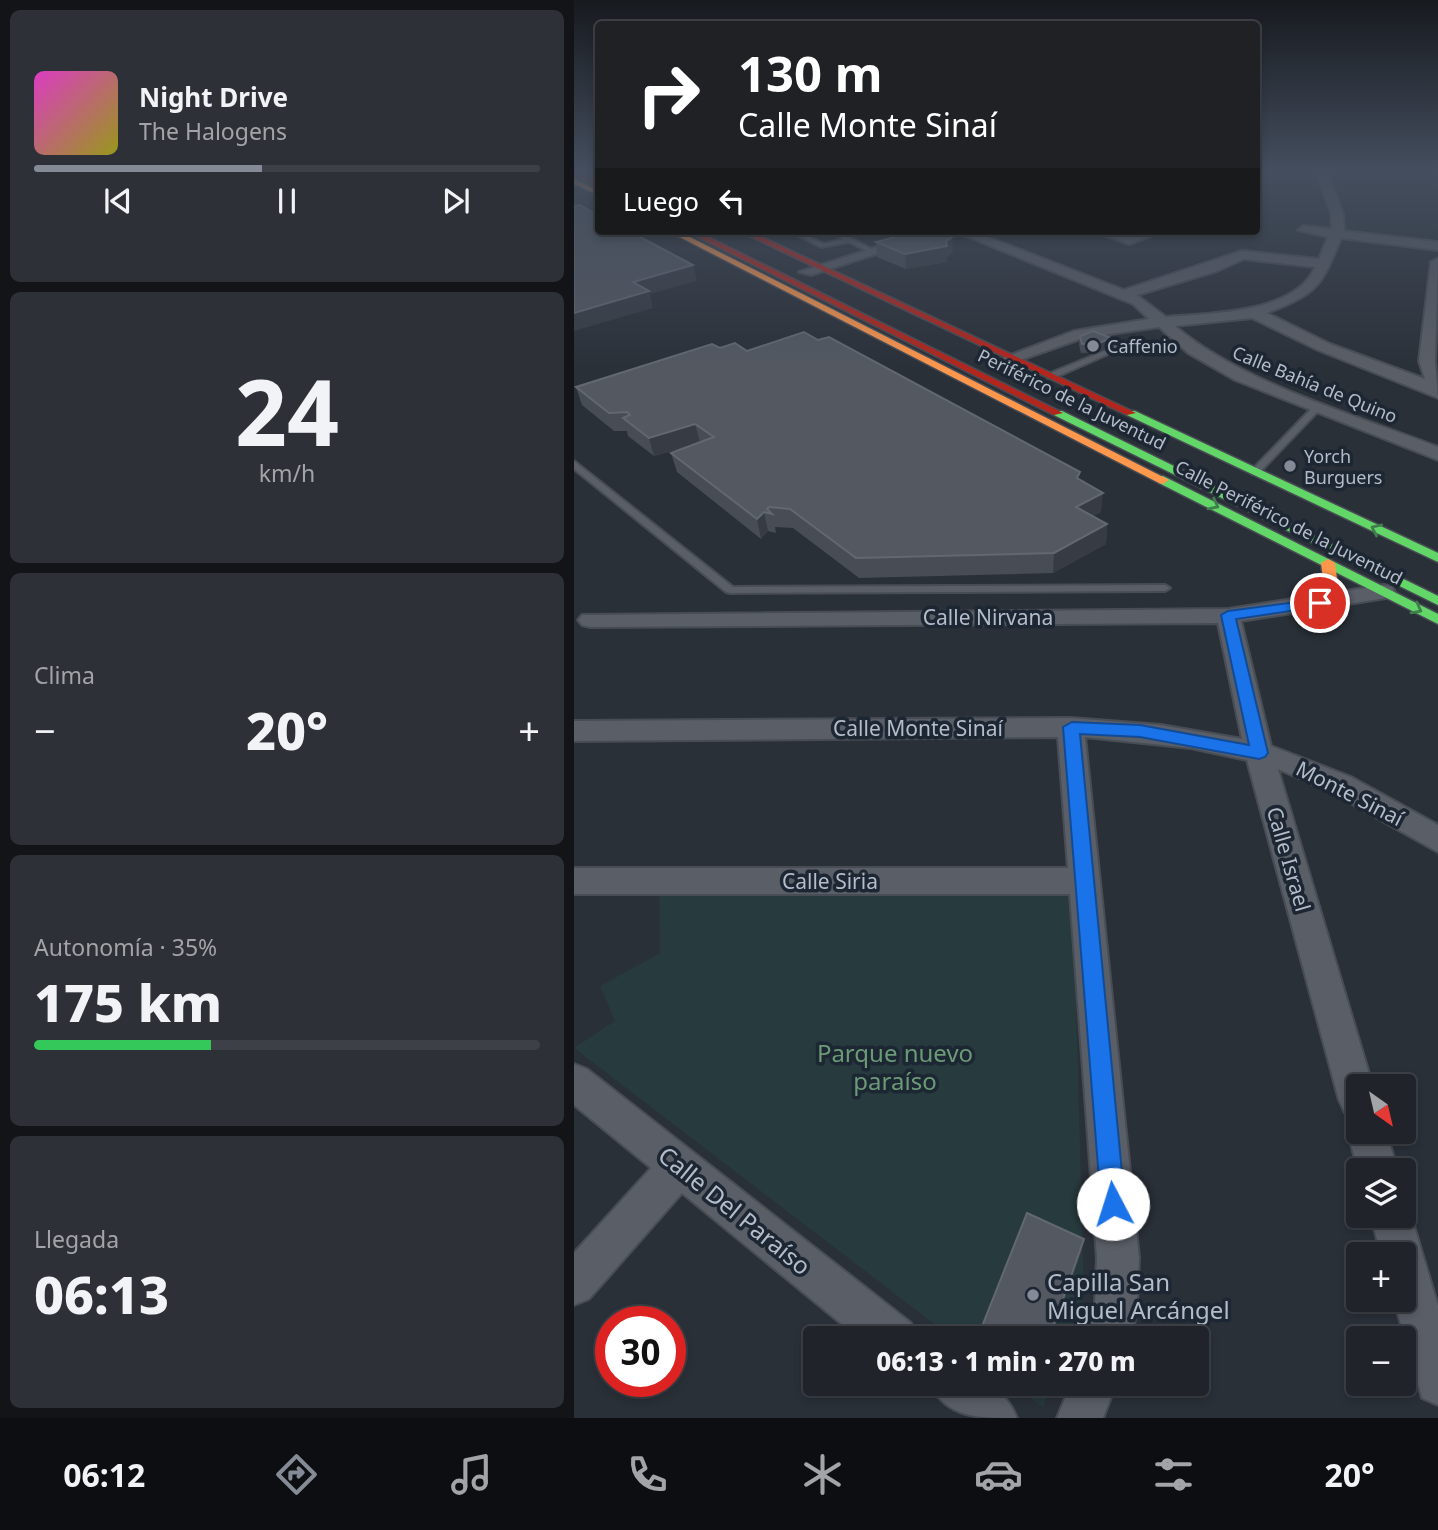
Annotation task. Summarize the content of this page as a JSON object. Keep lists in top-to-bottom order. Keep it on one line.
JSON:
{"streets":{"main road":["Periférico de la Juventud","Calle Periférico de la Juventud"],"street":["Calle Bahía de Quino","Calle Nirvana","Calle Monte Sinaí","Monte Sinaí","Calle Israel","Calle Siria","Calle Del Paraíso"]},"crossings":[["Periférico de la Juventud","Calle Periférico de la Juventud"],["Calle Periférico de la Juventud","Calle Nirvana"],["Calle Nirvana","Calle Israel"],["Calle Monte Sinaí","Monte Sinaí"],["Calle Monte Sinaí","Calle Israel"],["Monte Sinaí","Calle Israel"]],"parks":["Parque nuevo paraíso"],"places":["Caffenio","Yorch Burguers","Capilla San Miguel Arcángel"],"north":"bottom right","page":{"turn":["130 m","Calle Monte Sinaí"],"song":["Night Drive","The Halogens"],"then":"Luego","tile":[["24","km/h"],"Clima",["Autonomía · 35%","175 km"],["Llegada","06:13"]],"heat":["−","20°","+"],"map_buttons":["+","−"],"limit":"30","trip":"06:13 · 1 min · 270 m","tabs":["06:12","20°"]}}
